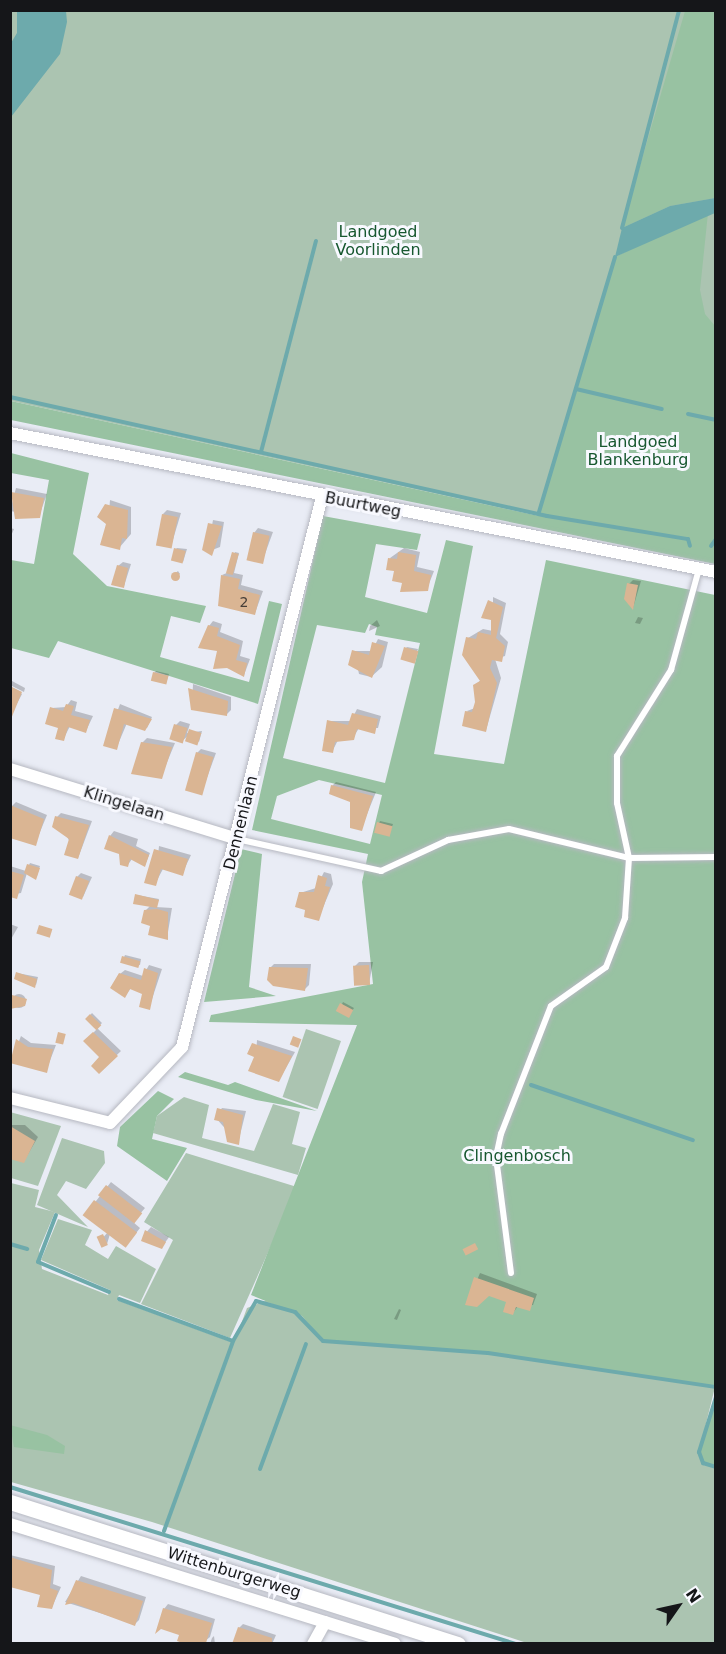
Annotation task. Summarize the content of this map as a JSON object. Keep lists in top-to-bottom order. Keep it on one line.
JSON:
{"streets":{"street":["Buurtweg","Klingelaan","Dennenlaan","Wittenburgerweg"]},"crossings":[["Buurtweg","Dennenlaan"],["Klingelaan","Dennenlaan"]],"parks":["Landgoed Voorlinden","Landgoed Blankenburg","Clingenbosch"],"house_numbers":["2"],"north":"top right"}
